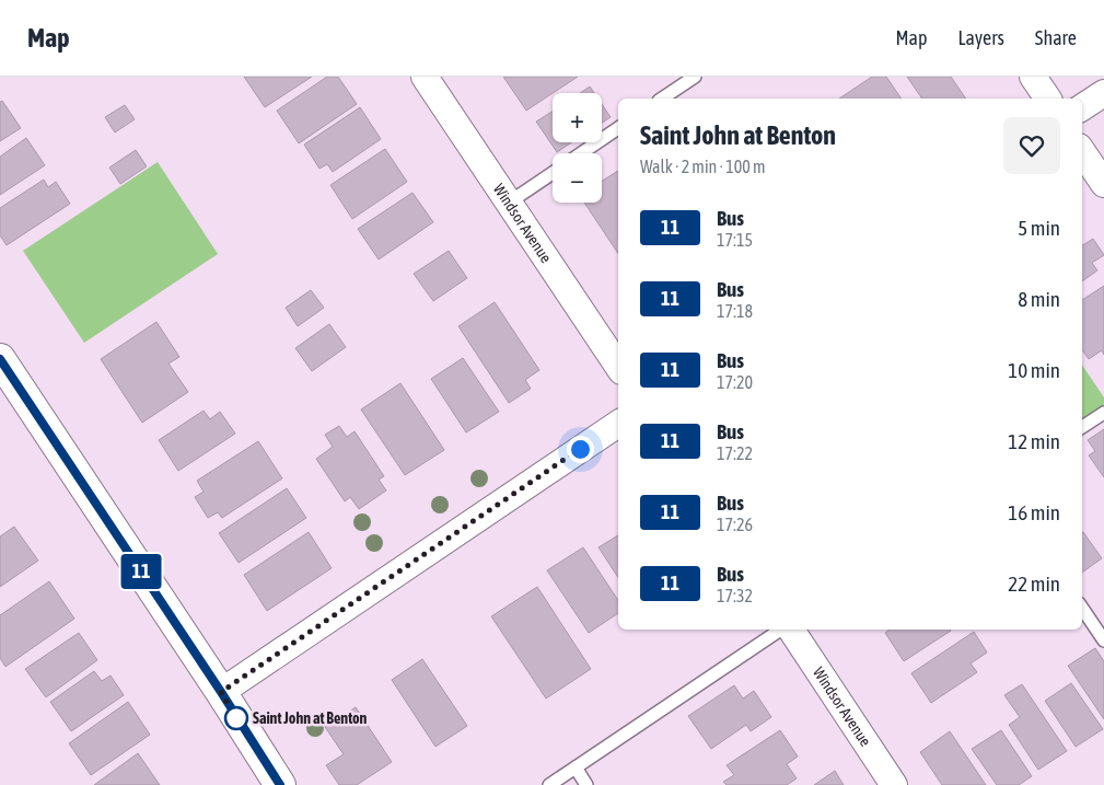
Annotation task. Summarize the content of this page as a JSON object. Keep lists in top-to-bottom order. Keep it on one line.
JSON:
{"streets":{"street":["Windsor Avenue"]},"places":["Saint John at Benton"],"lines":["bus line 11"],"page":{"header":"Map","nav":["Map","Layers","Share"],"on_map":"11","map_buttons":["+","−"],"heading":["Saint John at Benton","Walk · 2 min · 100 m"],"list":[{"mark":"11","name":"Bus","note":"17:15","value":"5 min"},{"mark":"11","name":"Bus","note":"17:18","value":"8 min"},{"mark":"11","name":"Bus","note":"17:20","value":"10 min"},{"mark":"11","name":"Bus","note":"17:22","value":"12 min"},{"mark":"11","name":"Bus","note":"17:26","value":"16 min"},{"mark":"11","name":"Bus","note":"17:32","value":"22 min"}]}}
